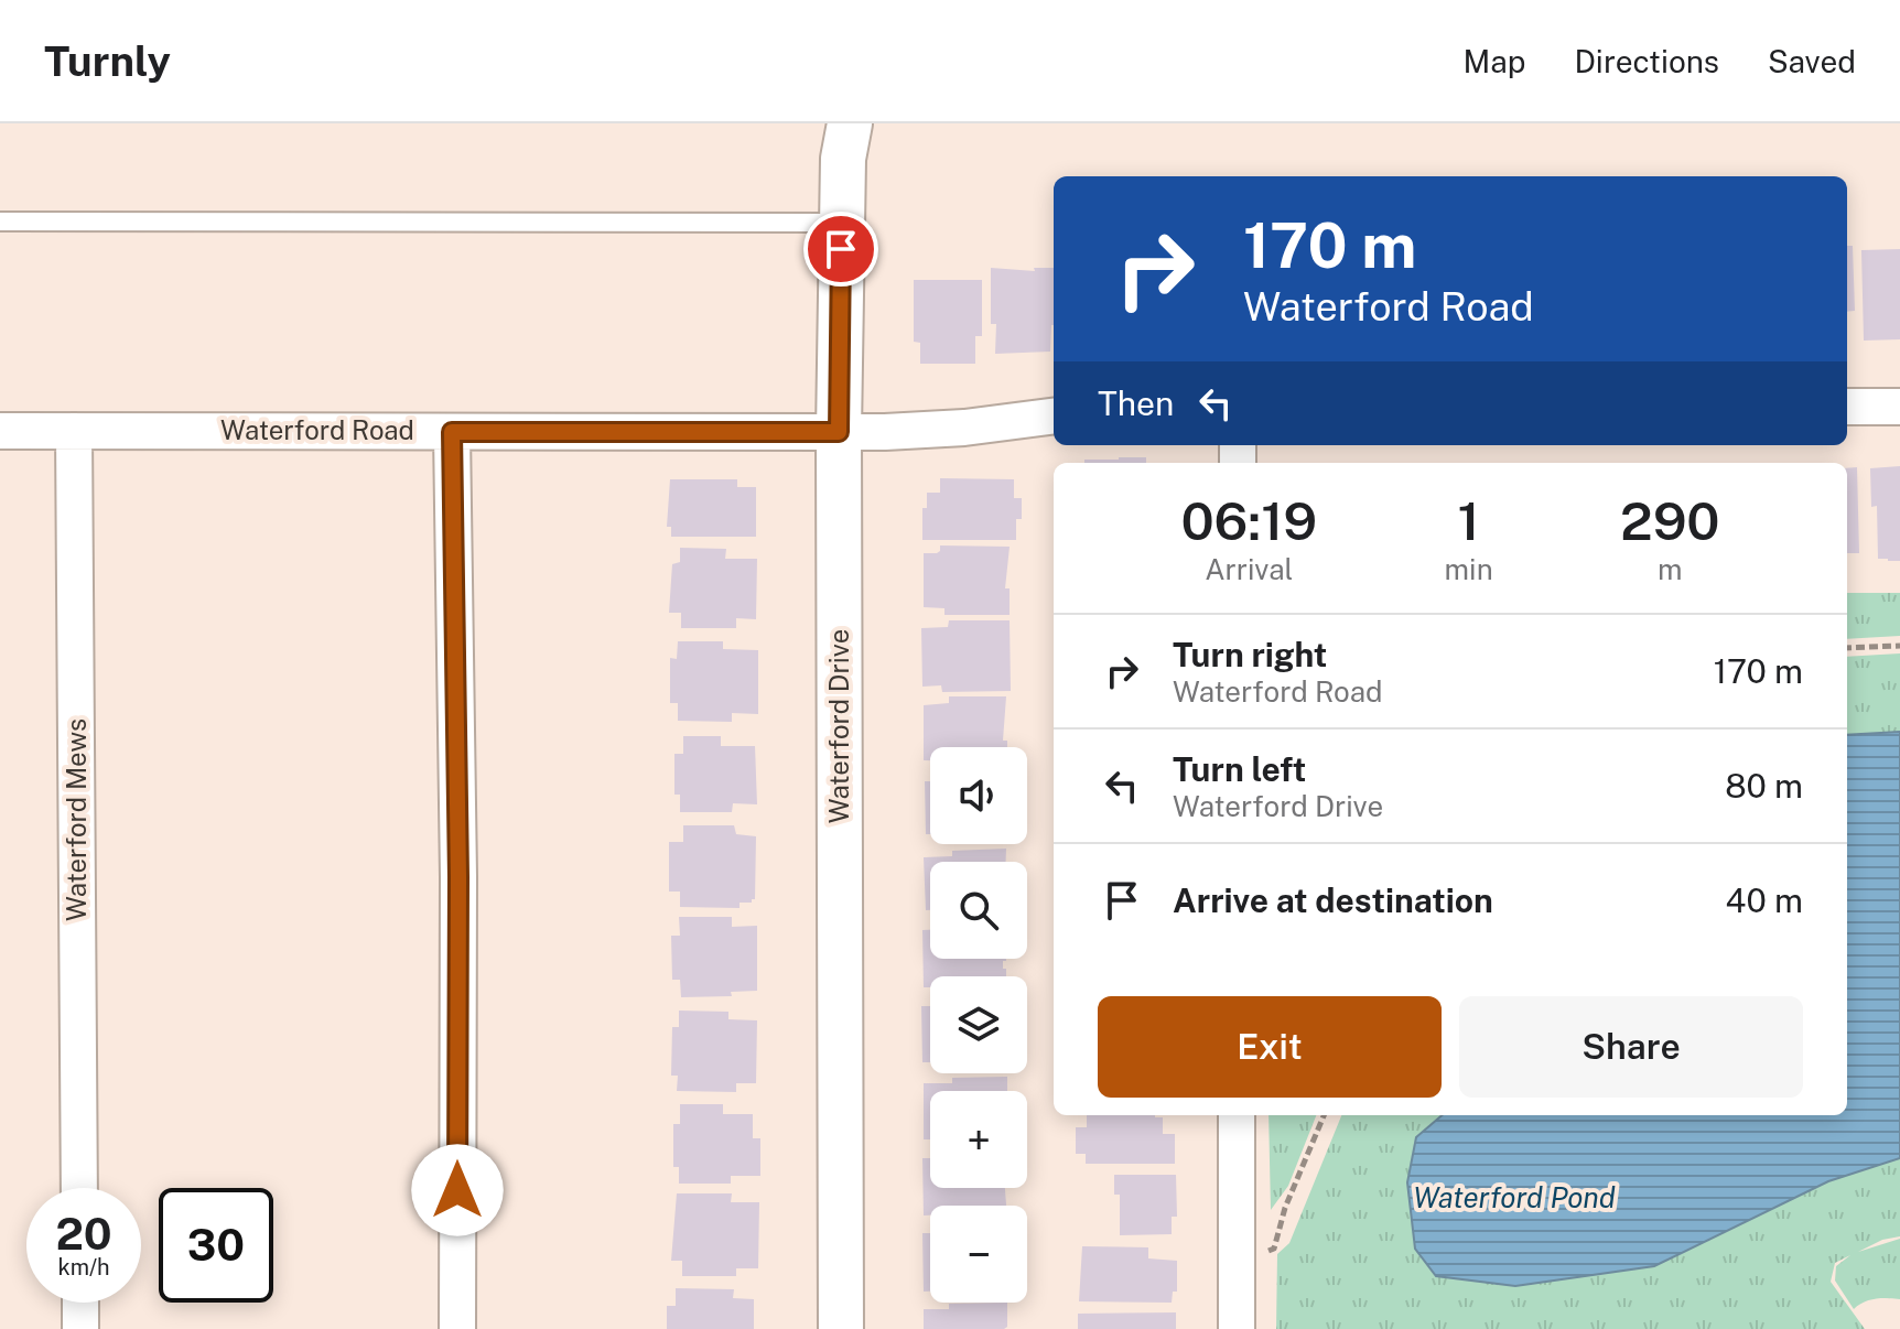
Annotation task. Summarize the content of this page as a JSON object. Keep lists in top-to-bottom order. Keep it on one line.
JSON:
{"streets":{"street":["Waterford Road","Waterford Drive","Waterford Mews"]},"crossings":[["Waterford Road","Waterford Drive"],["Waterford Road","Waterford Mews"]],"water":["Waterford Pond"],"page":{"header":"Turnly","nav":["Map","Directions","Saved"],"turn":["170 m","Waterford Road"],"then":"Then","eta":["06:19","Arrival","1","min","290","m"],"list":[{"name":"Turn right","note":"Waterford Road","value":"170 m"},{"name":"Turn left","note":"Waterford Drive","value":"80 m"},{"name":"Arrive at destination","value":"40 m"}],"map_buttons":["+","−"],"buttons":["Exit","Share"],"speed":"20 km/h","limit":"30"}}
